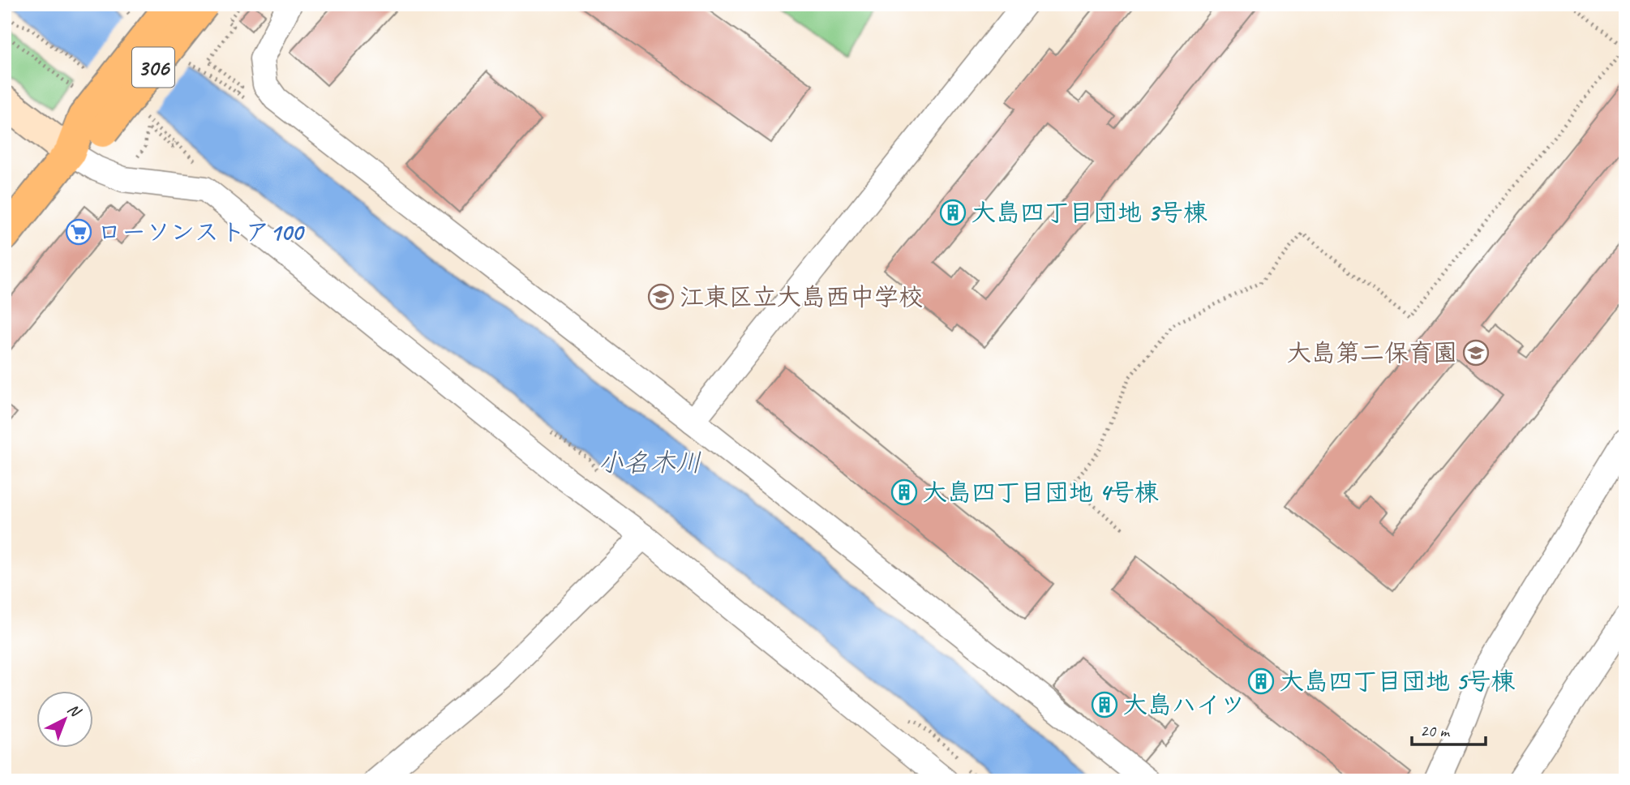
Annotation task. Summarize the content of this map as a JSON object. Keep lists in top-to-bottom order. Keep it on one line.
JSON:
{"streets":{"main road":["306"]},"water":["小名木川"],"places":{"building":["大島四丁目団地 3号棟","大島四丁目団地 4号棟","大島四丁目団地 5号棟","大島ハイツ"],"supermarket":["ローソンストア100"],"school or university":["江東区立大島西中学校","大島第二保育園"]},"scale_bar":"20 m","north":"top right"}
